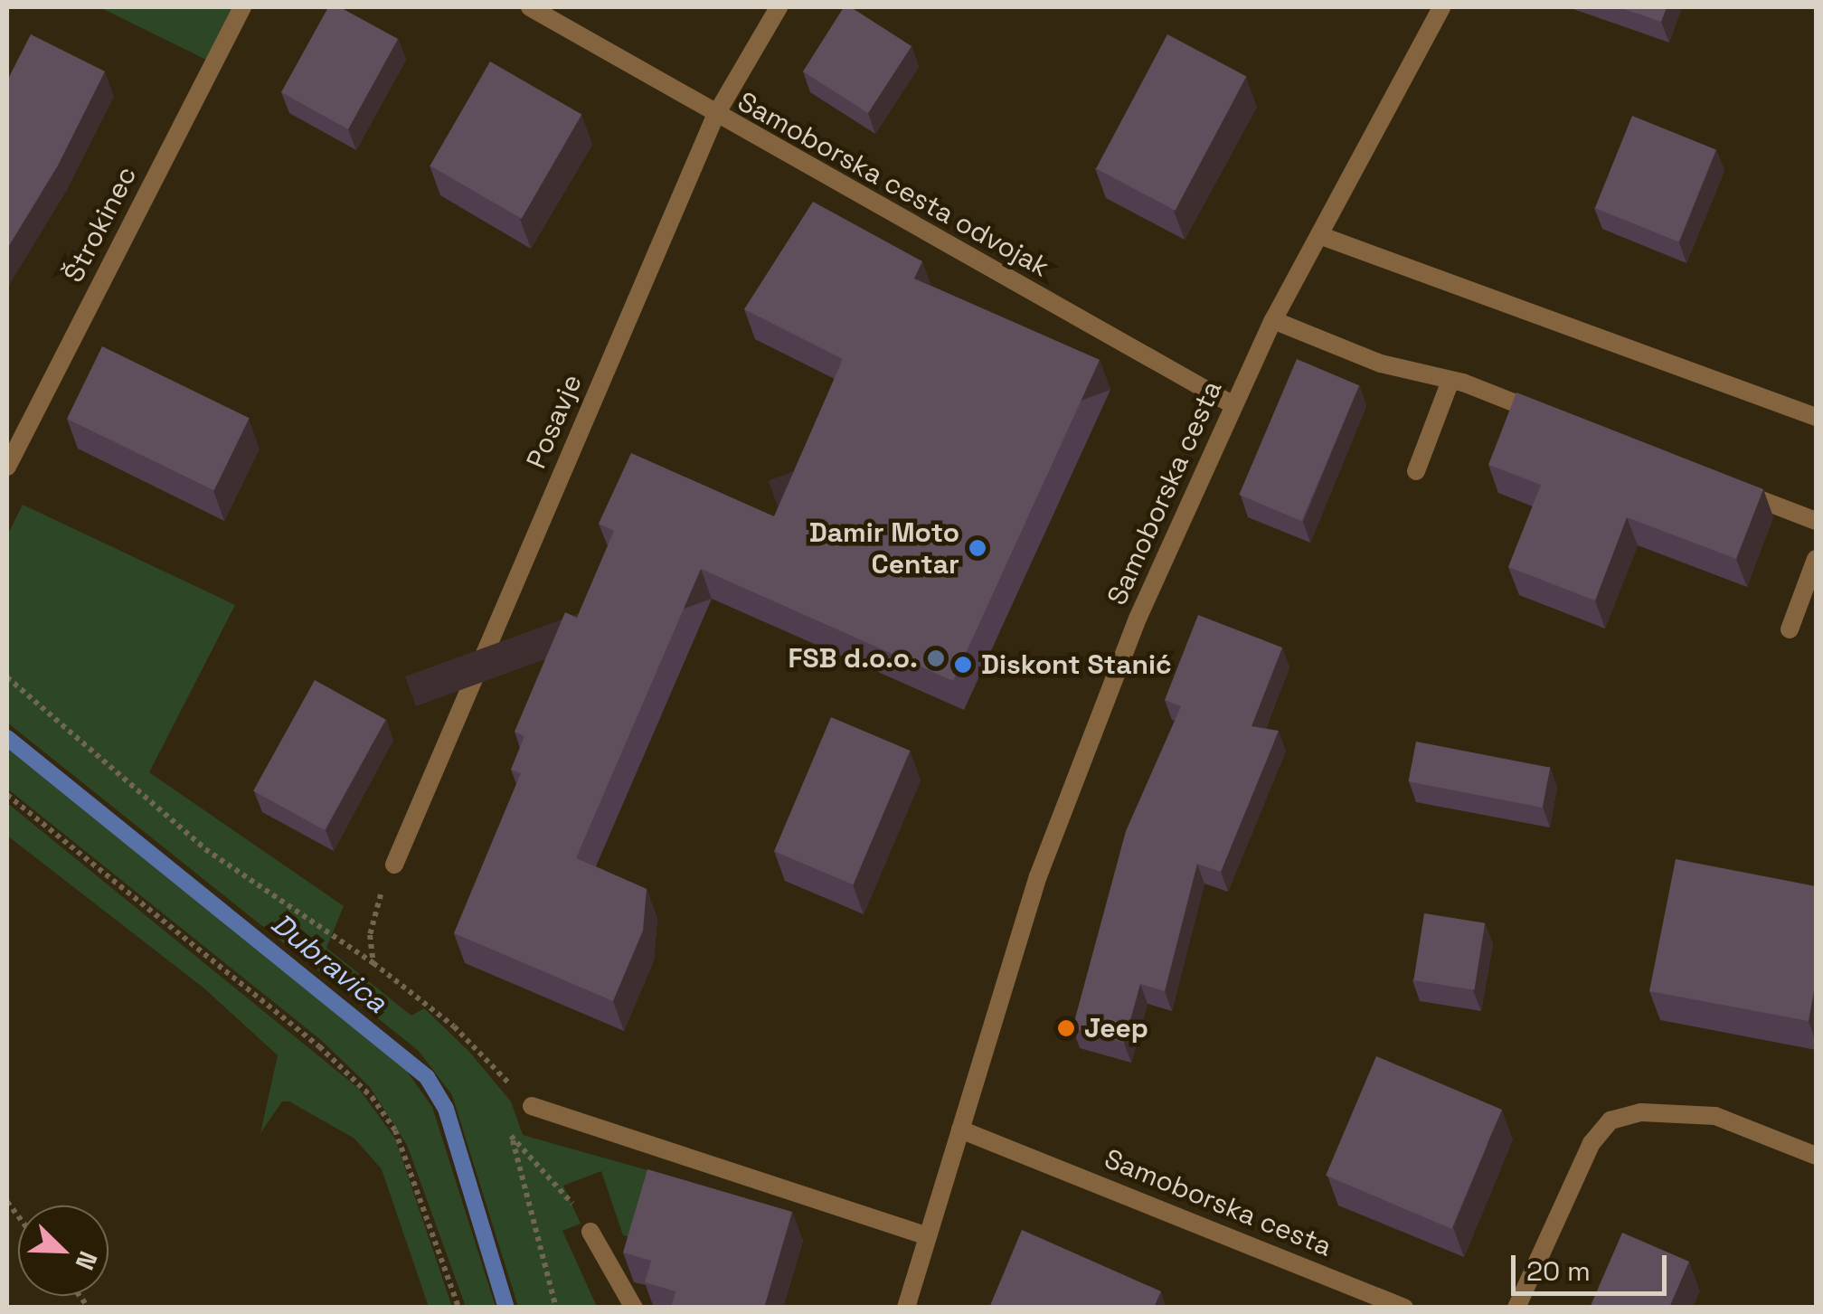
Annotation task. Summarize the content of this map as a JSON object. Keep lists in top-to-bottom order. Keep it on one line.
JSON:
{"streets":{"street":["Samoborska cesta odvojak","Štrokinec","Posavje","Samoborska cesta"]},"crossings":[["Samoborska cesta odvojak","Posavje"],["Samoborska cesta odvojak","Samoborska cesta"]],"water":["Dubravica"],"places":["Damir Moto Centar","FSB d.o.o.","Diskont Stanić","Jeep"],"scale_bar":"20 m","north":"bottom right"}
